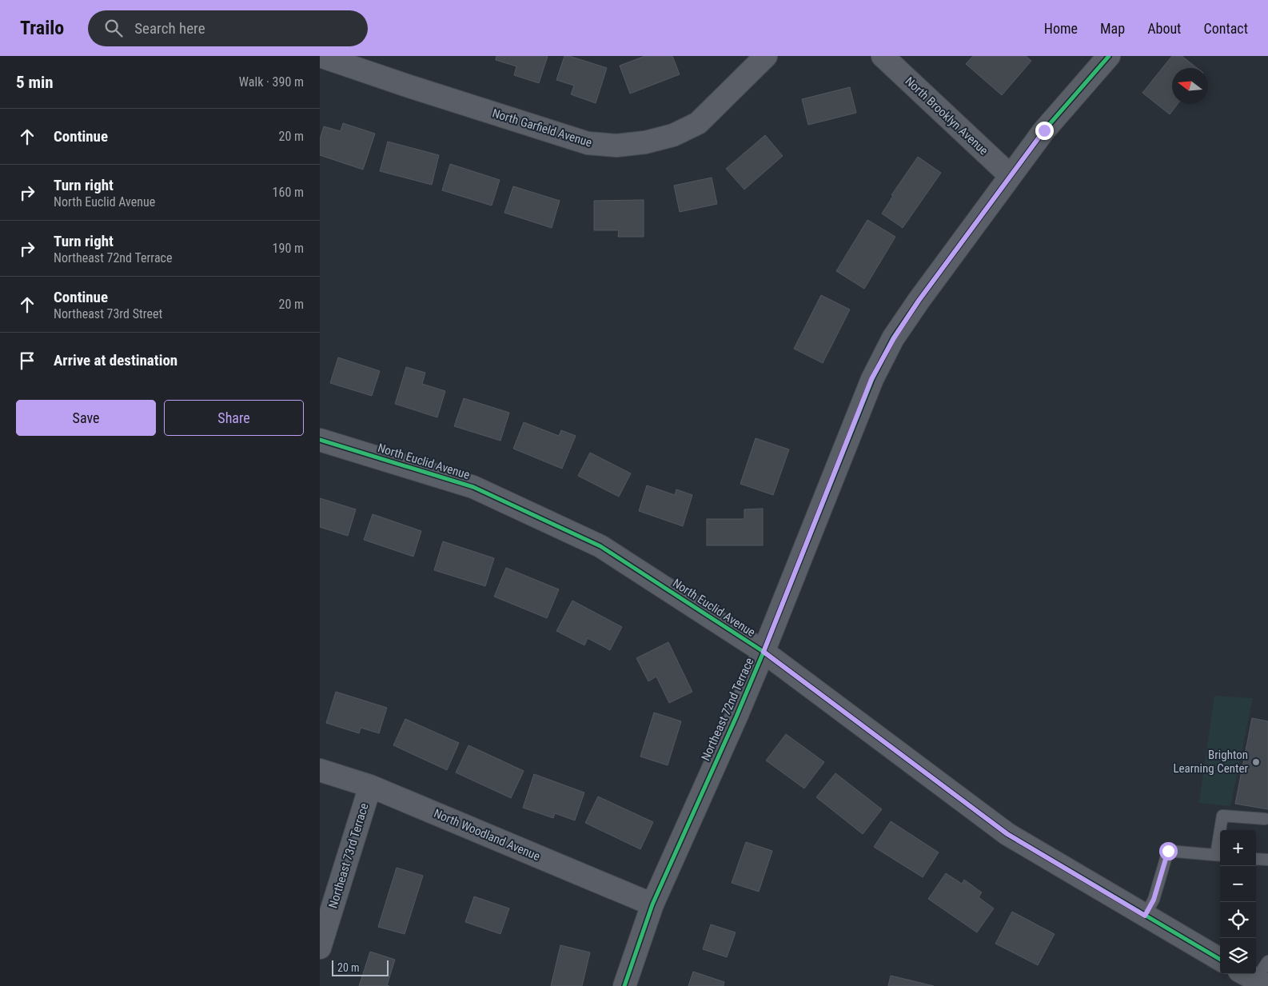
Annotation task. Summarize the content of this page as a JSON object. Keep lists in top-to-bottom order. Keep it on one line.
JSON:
{"streets":{"street":["North Brooklyn Avenue","North Garfield Avenue","North Euclid Avenue","Northeast 72nd Terrace","North Woodland Avenue","Northeast 73rd Terrace"]},"crossings":[["North Brooklyn Avenue","Northeast 72nd Terrace"],["North Euclid Avenue","Northeast 72nd Terrace"],["Northeast 72nd Terrace","North Woodland Avenue"],["North Woodland Avenue","Northeast 73rd Terrace"]],"places":["Brighton Learning Center"],"scale_bar":"20 m","north":"left","page":{"header":"Trailo","search":"Search here","nav":["Home","Map","About","Contact"],"heading":["5 min","Walk · 390 m"],"list":[["Continue","20 m"],["Turn right","North Euclid Avenue","160 m"],["Turn right","Northeast 72nd Terrace","190 m"],["Continue","Northeast 73rd Street","20 m"],"Arrive at destination"],"buttons":["Save","Share"],"map_buttons":["+","−"],"scale":"20 m"}}
